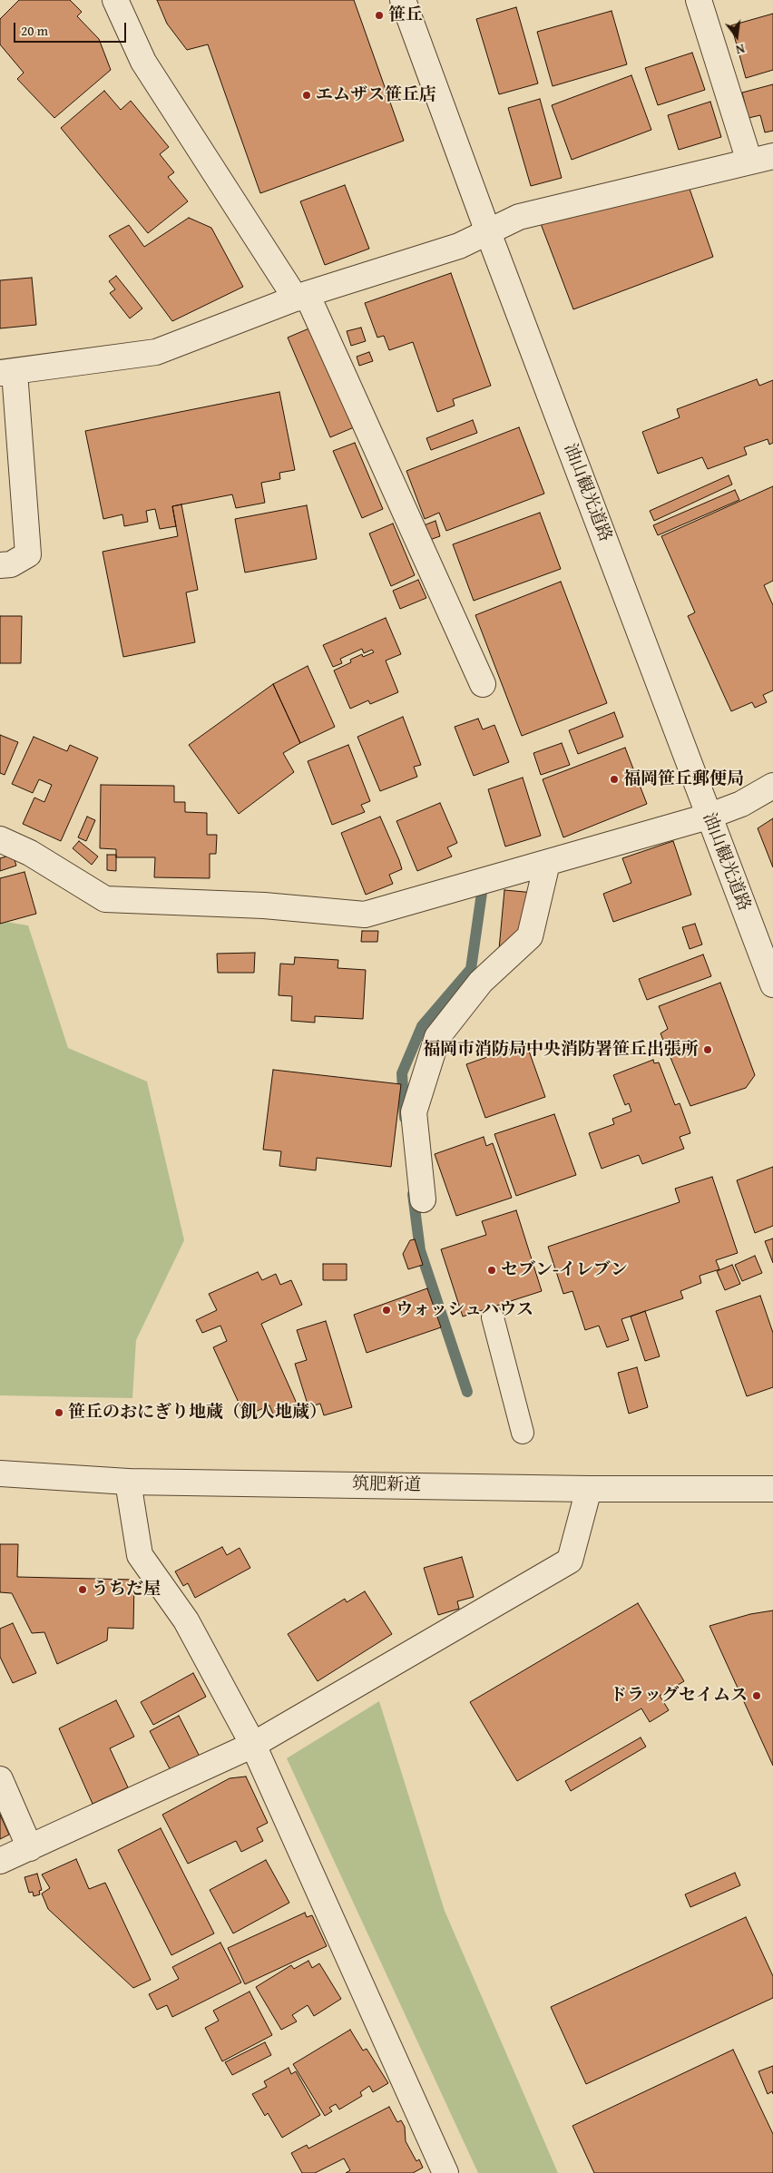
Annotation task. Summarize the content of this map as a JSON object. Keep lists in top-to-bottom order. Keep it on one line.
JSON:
{"streets":{"street":["油山観光道路","筑肥新道"]},"places":["笹丘","エムザス笹丘店","福岡笹丘郵便局","福岡市消防局中央消防署笹丘出張所","セブン-イレブン","ウォッシュハウス","笹丘のおにぎり地蔵（飢人地蔵）","うちだ屋","ドラッグセイムス"],"scale_bar":"20 m","north":"bottom"}
